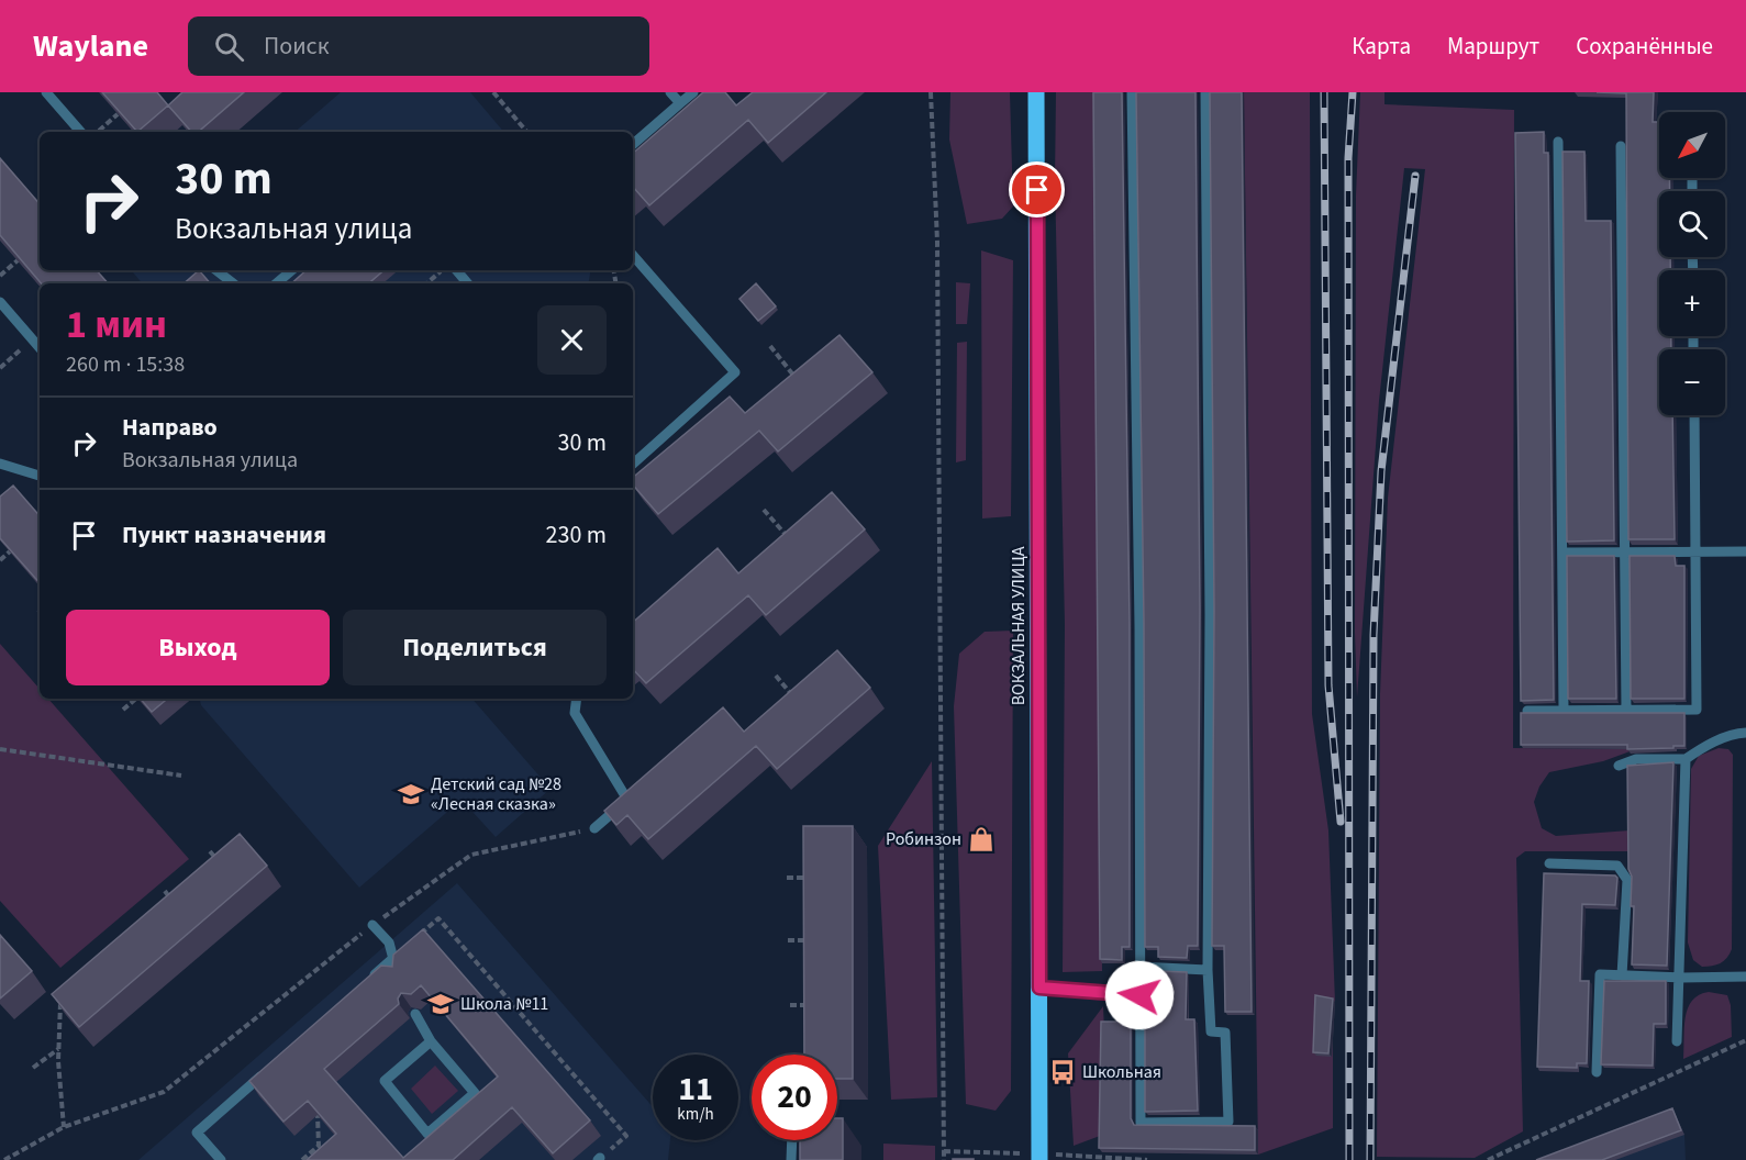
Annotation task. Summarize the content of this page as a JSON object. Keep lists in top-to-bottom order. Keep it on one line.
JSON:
{"streets":{"main road":["ВОКЗАЛЬНАЯ УЛИЦА"]},"places":{"school or university":["Детский сад №28 «Лесная сказка»","Школа №11"],"shop":["Робинзон"],"bus stop":["Школьная"]},"north":"bottom left","page":{"header":"Waylane","search":"Поиск","nav":["Карта","Маршрут","Сохранённые"],"map_buttons":["+","−"],"turn":["30 m","Вокзальная улица"],"heading":["1 мин","260 m · 15:38"],"list":[{"name":"Направо","note":"Вокзальная улица","value":"30 m"},{"name":"Пункт назначения","value":"230 m"}],"buttons":["Выход","Поделиться"],"speed":"11 km/h","limit":"20"}}
